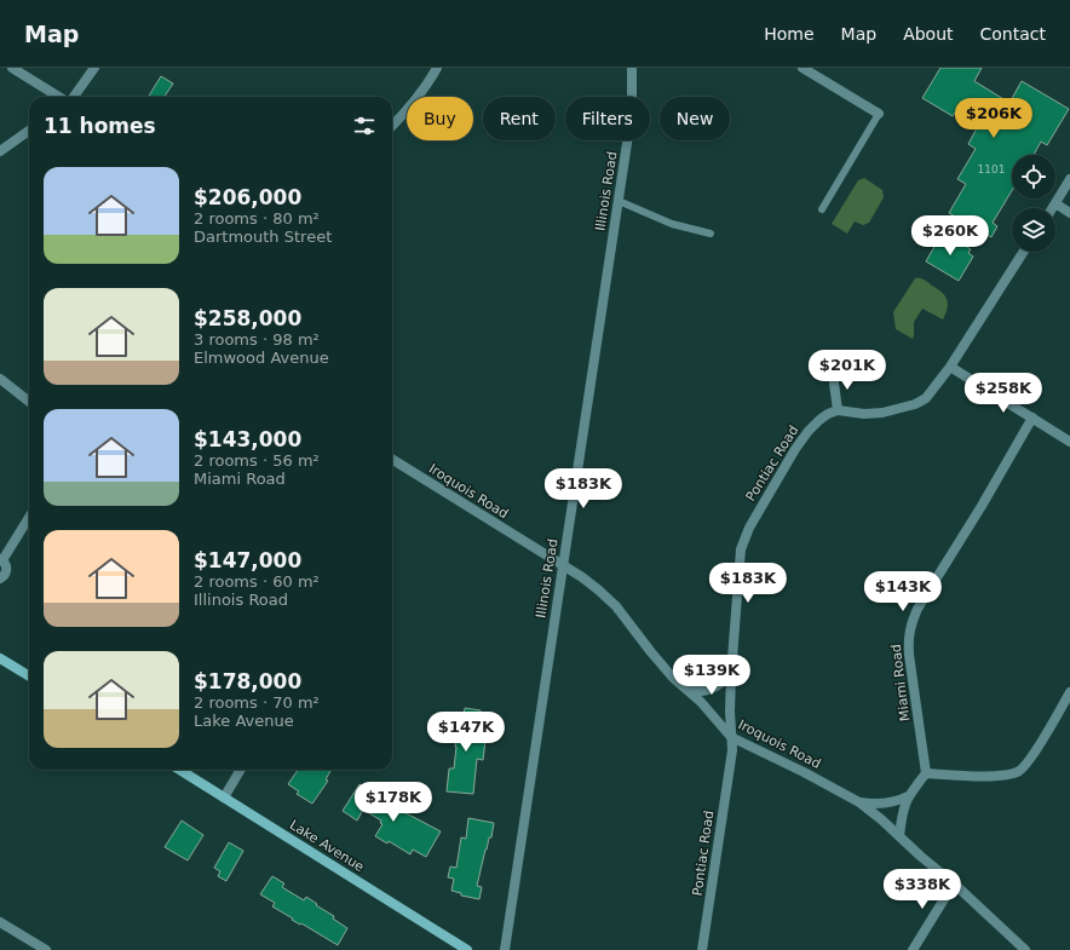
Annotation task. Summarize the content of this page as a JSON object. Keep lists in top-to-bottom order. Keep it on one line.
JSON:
{"streets":{"main road":["Lake Avenue"],"street":["Illinois Road","Pontiac Road","Iroquois Road","Miami Road"]},"crossings":[["Illinois Road","Iroquois Road"],["Pontiac Road","Iroquois Road"]],"house_numbers":["1101"],"page":{"header":"Map","nav":["Home","Map","About","Contact"],"chip":["Buy","Rent","Filters","New"],"heading":"11 homes","price":["$206K","$260K","$201K","$258K","$183K","$183K","$143K","$139K","$147K","$178K","$338K"],"list":[{"name":"$206,000","note":"2 rooms · 80 m² · Dartmouth Street"},{"name":"$258,000","note":"3 rooms · 98 m² · Elmwood Avenue"},{"name":"$143,000","note":"2 rooms · 56 m² · Miami Road"},{"name":"$147,000","note":"2 rooms · 60 m² · Illinois Road"},{"name":"$178,000","note":"2 rooms · 70 m² · Lake Avenue"}]}}
